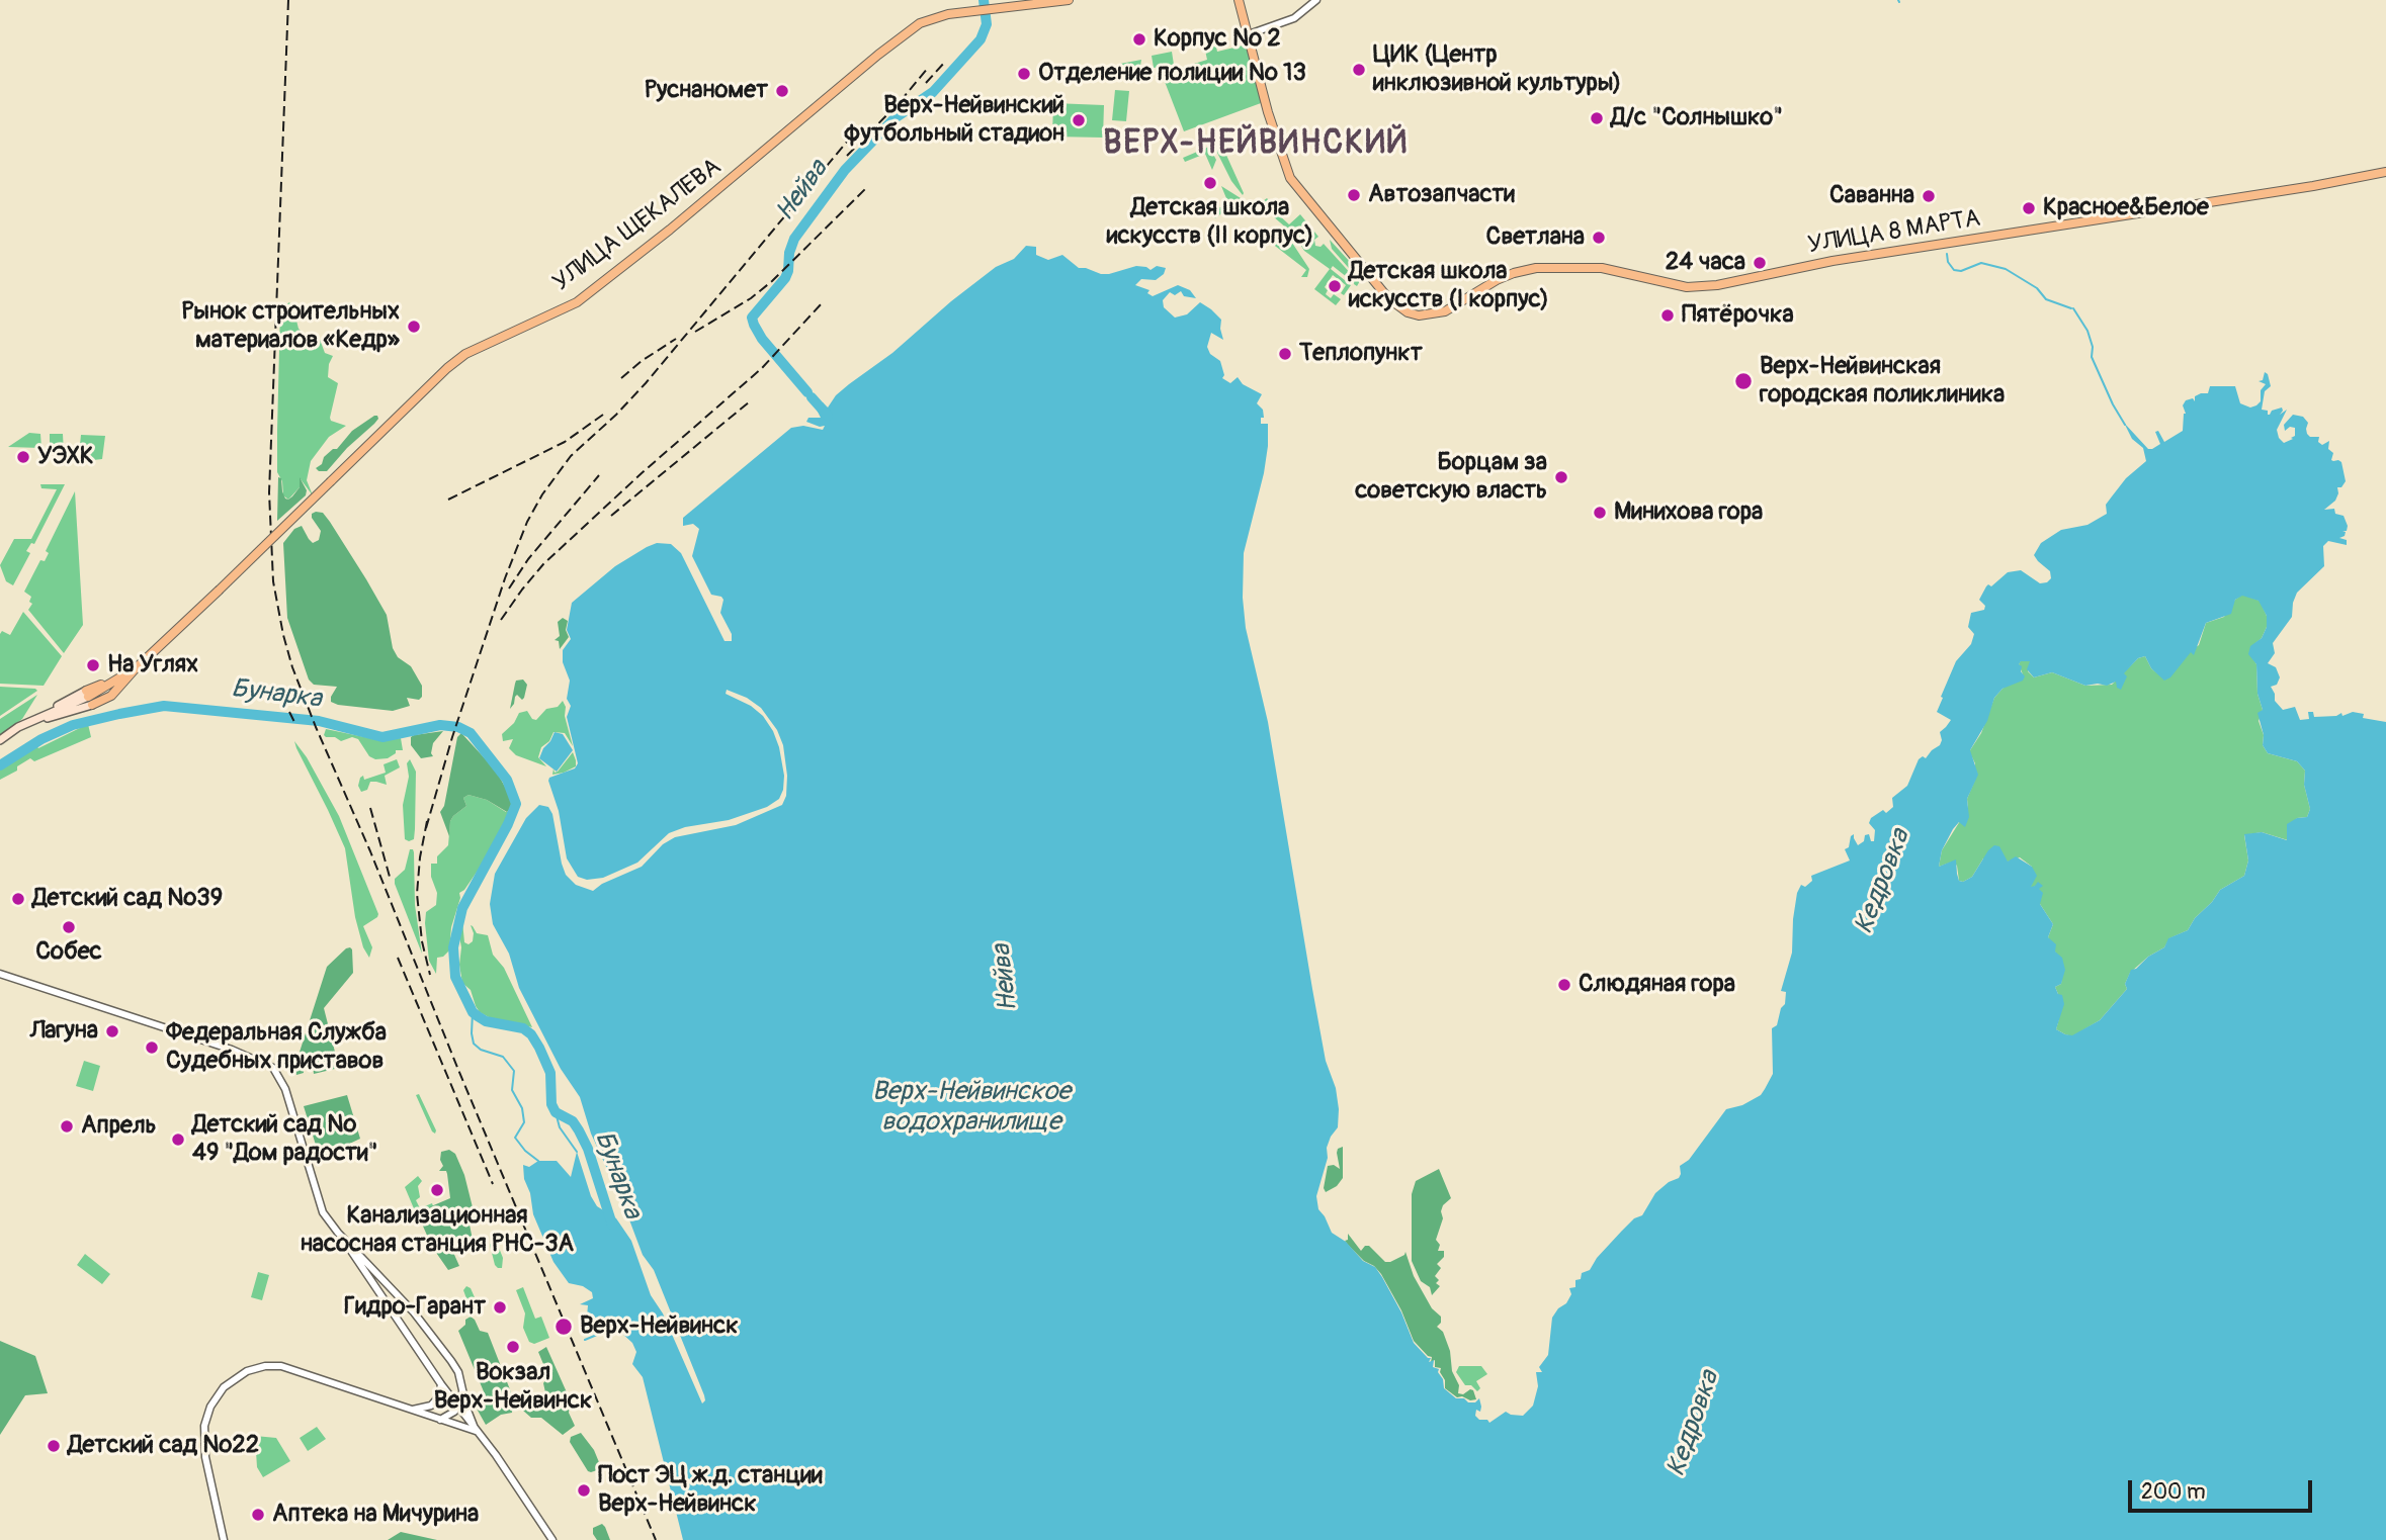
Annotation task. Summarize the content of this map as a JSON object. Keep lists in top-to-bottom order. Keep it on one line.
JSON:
{"streets":{"main road":["УЛИЦА ЩЕКАЛЕВА","УЛИЦА 8 МАРТА"]},"districts":["ВЕРХ-НЕЙВИНСКИЙ"],"water":["Нейва","Бунарка","Кедровка","Верх-Нейвинское водохранилище"],"places":["Корпус № 2","ЦИК (Центр инклюзивной культуры)","Отделение полиции № 13","Руснаномет","Д/с \"Солнышко\"","Верх-Нейвинский футбольный стадион","Детская школа искусств (II корпус)","Автозапчасти","Саванна","Красное&Белое","Светлана","24 часа","Детская школа искусств (I корпус)","Пятёрочка","Рынок строительных материалов «Кедр»","Теплопункт","Верх-Нейвинская городская поликлиника","УЭХК","Борцам за советскую власть","Минихова гора","На Углях","Детский сад №39","Собес","Слюдяная гора","Лагуна","Федеральная Служба Судебных приставов","Апрель","Детский сад № 49 \"Дом радости\"","Канализационная насосная станция РНС-3А","Гидро-Гарант","Верх-Нейвинск","Вокзал Верх-Нейвинск","Детский сад №22","Пост ЭЦ ж.д. станции Верх-Нейвинск","Аптека на Мичурина"],"scale_bar":"200 m"}
